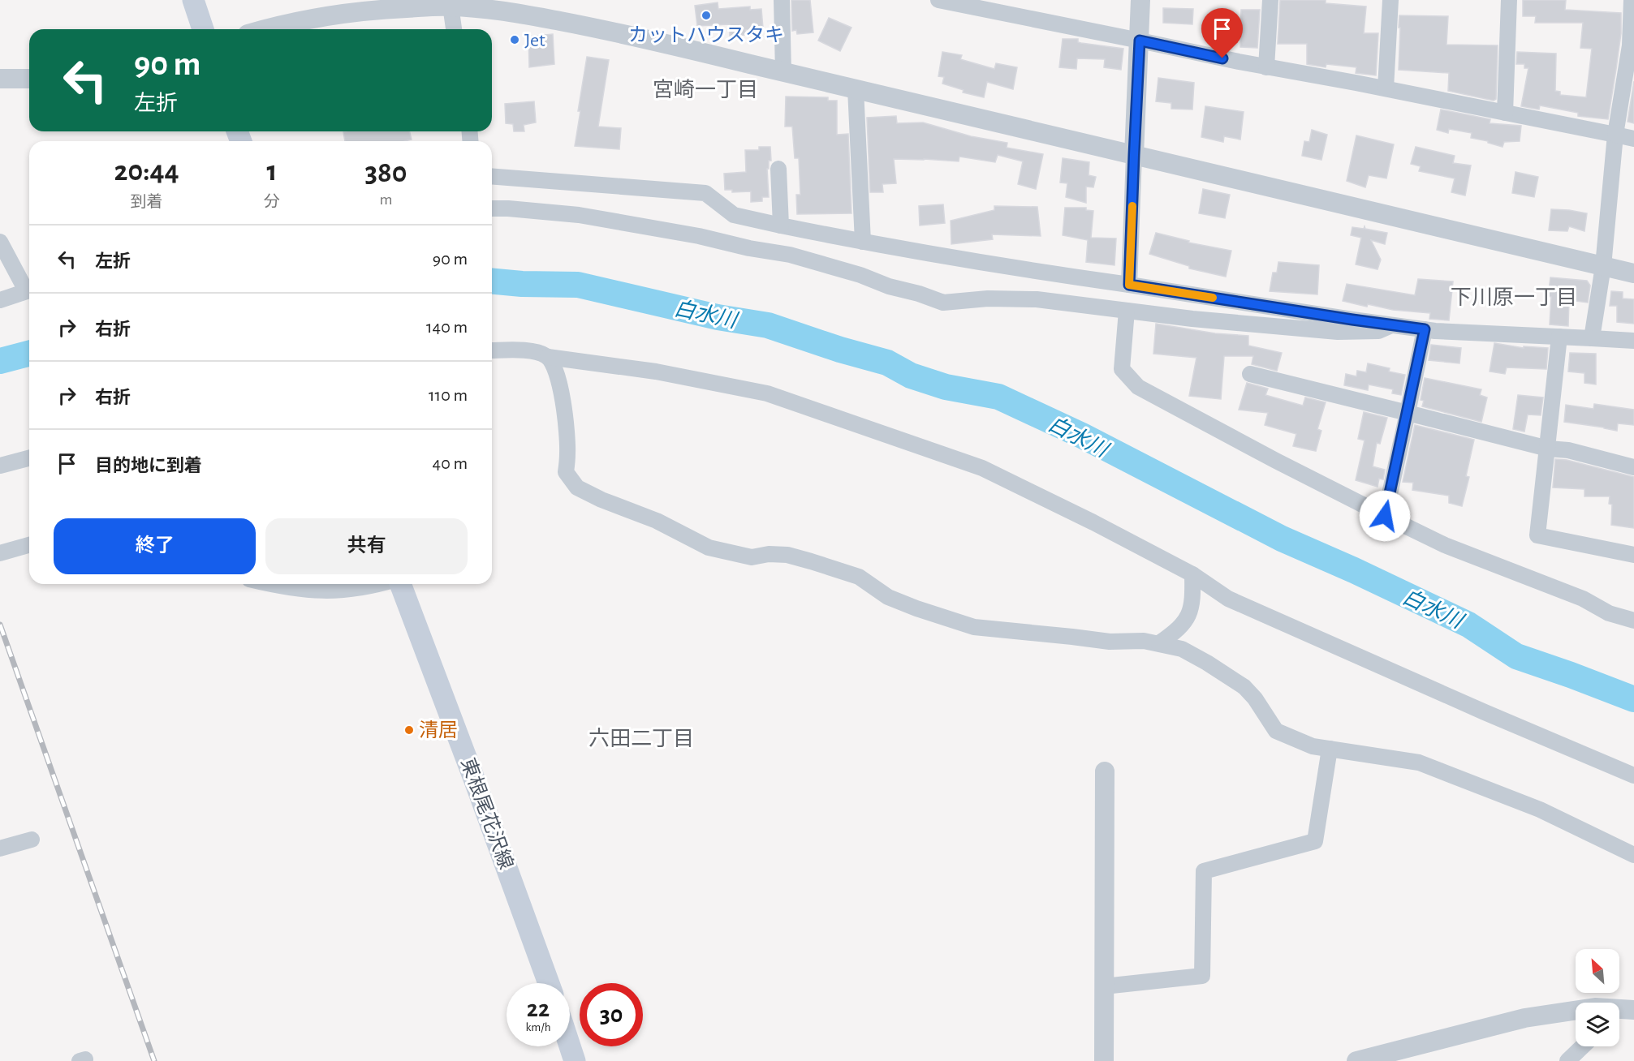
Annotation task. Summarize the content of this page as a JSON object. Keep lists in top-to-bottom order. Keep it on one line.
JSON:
{"streets":{"main road":["東根尾花沢線"]},"districts":["宮崎一丁目","下川原一丁目","六田二丁目"],"water":["白水川"],"places":["カットハウスタキ","Jet","清居"],"north":"top left","page":{"turn":["90 m","左折"],"eta":["20:44","到着","1","分","380","m"],"list":[{"name":"左折","value":"90 m"},{"name":"右折","value":"140 m"},{"name":"右折","value":"110 m"},{"name":"目的地に到着","value":"40 m"}],"buttons":["終了","共有"],"speed":"22 km/h","limit":"30"}}
